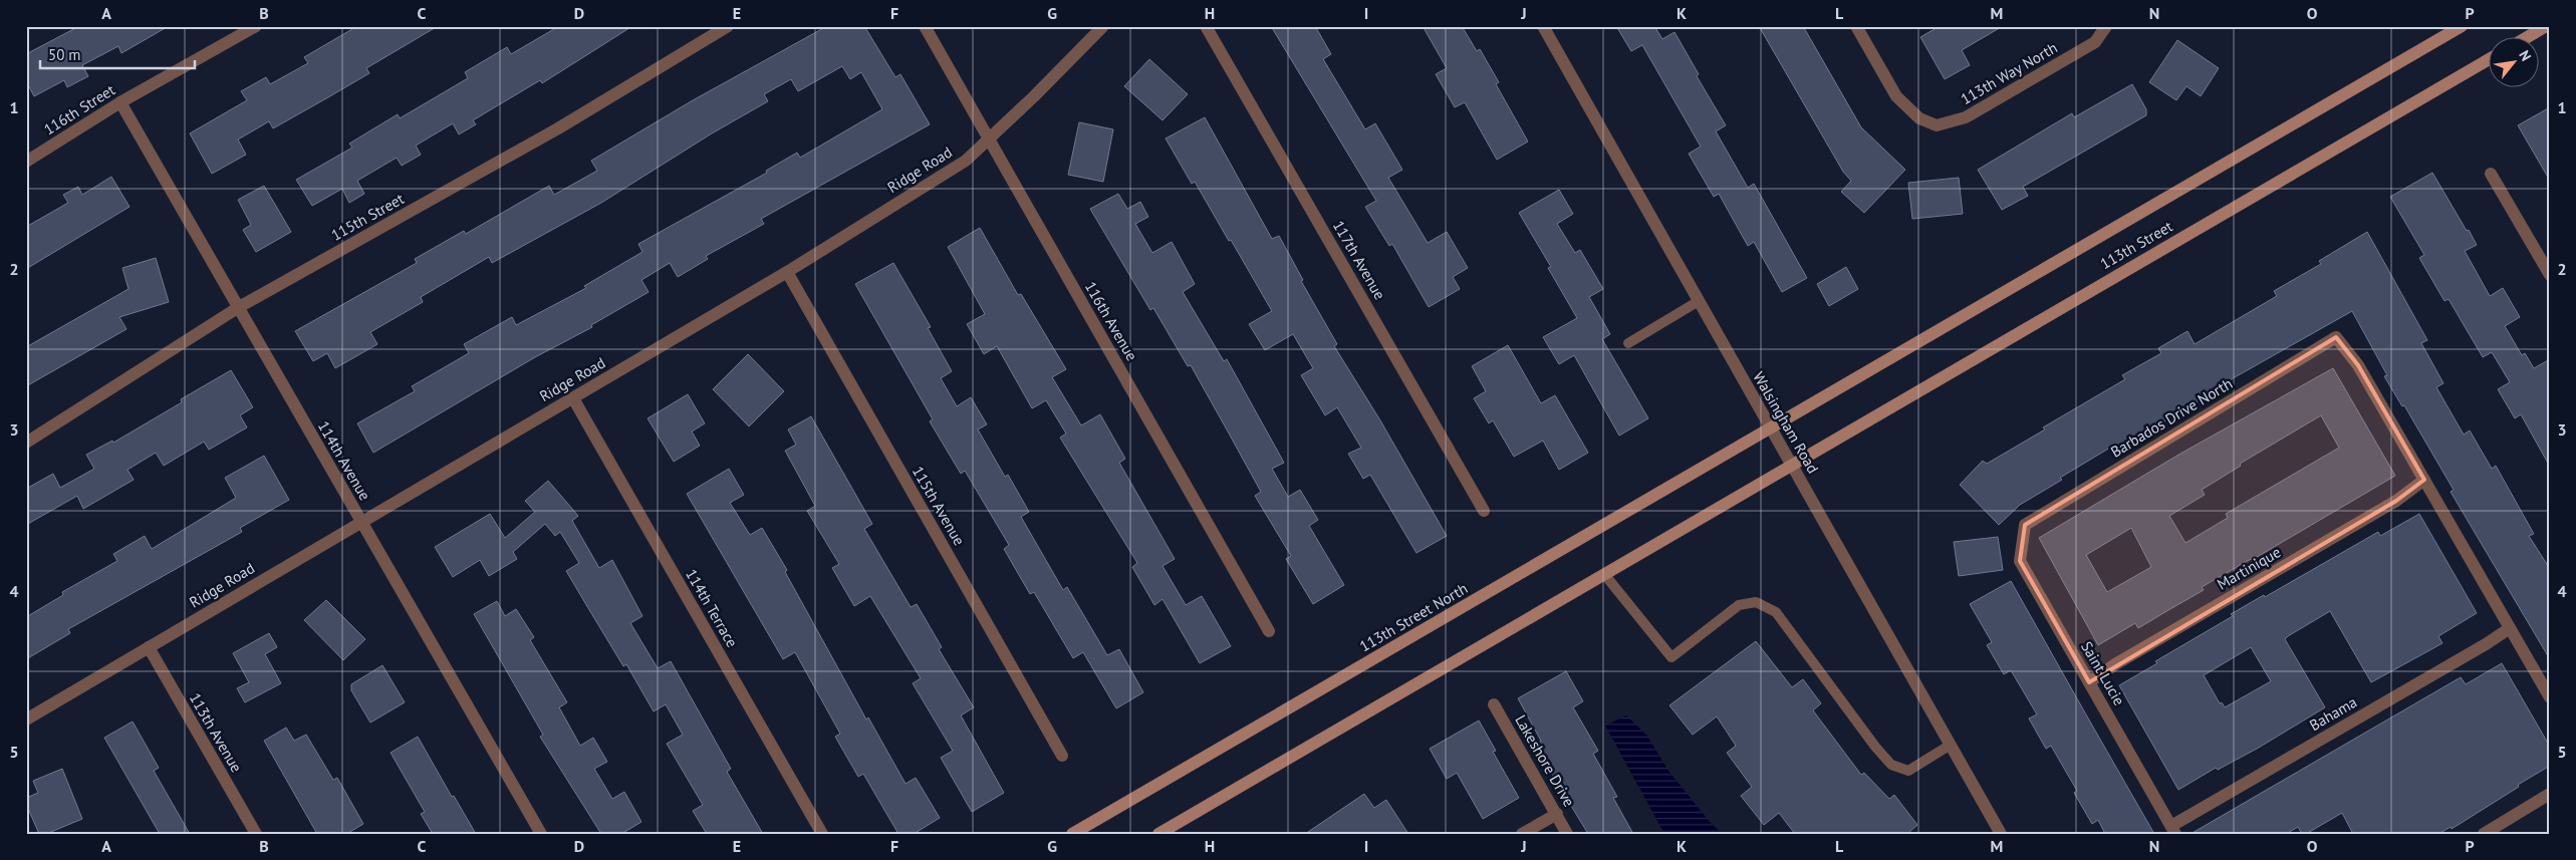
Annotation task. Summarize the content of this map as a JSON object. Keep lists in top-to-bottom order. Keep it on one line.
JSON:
{"streets":{"main road":["113th Street","113th Street North"],"street":["113th Way North","116th Street","Ridge Road","115th Street","117th Avenue","116th Avenue","Barbados Drive North","Walsingham Road","114th Avenue","115th Avenue","Martinique","114th Terrace","Saint Lucie","Bahama","113th Avenue","Lakeshore Drive"]},"crossings":[["116th Street","114th Avenue"],["Ridge Road","116th Avenue"],["Ridge Road","114th Avenue"],["Ridge Road","115th Avenue"],["Ridge Road","114th Terrace"],["Ridge Road","113th Avenue"],["115th Street","114th Avenue"],["113th Street","Walsingham Road"],["113th Street","113th Street North"],["Barbados Drive North","Martinique"],["Barbados Drive North","Saint Lucie"],["Walsingham Road","113th Street North"],["Martinique","Saint Lucie"],["Saint Lucie","Bahama"]],"scale_bar":"50 m","north":"top right","grid":{"columns":["A","B","C","D","E","F","G","H","I","J","K","L","M","N","O","P"],"rows":["1","2","3","4","5"]}}
